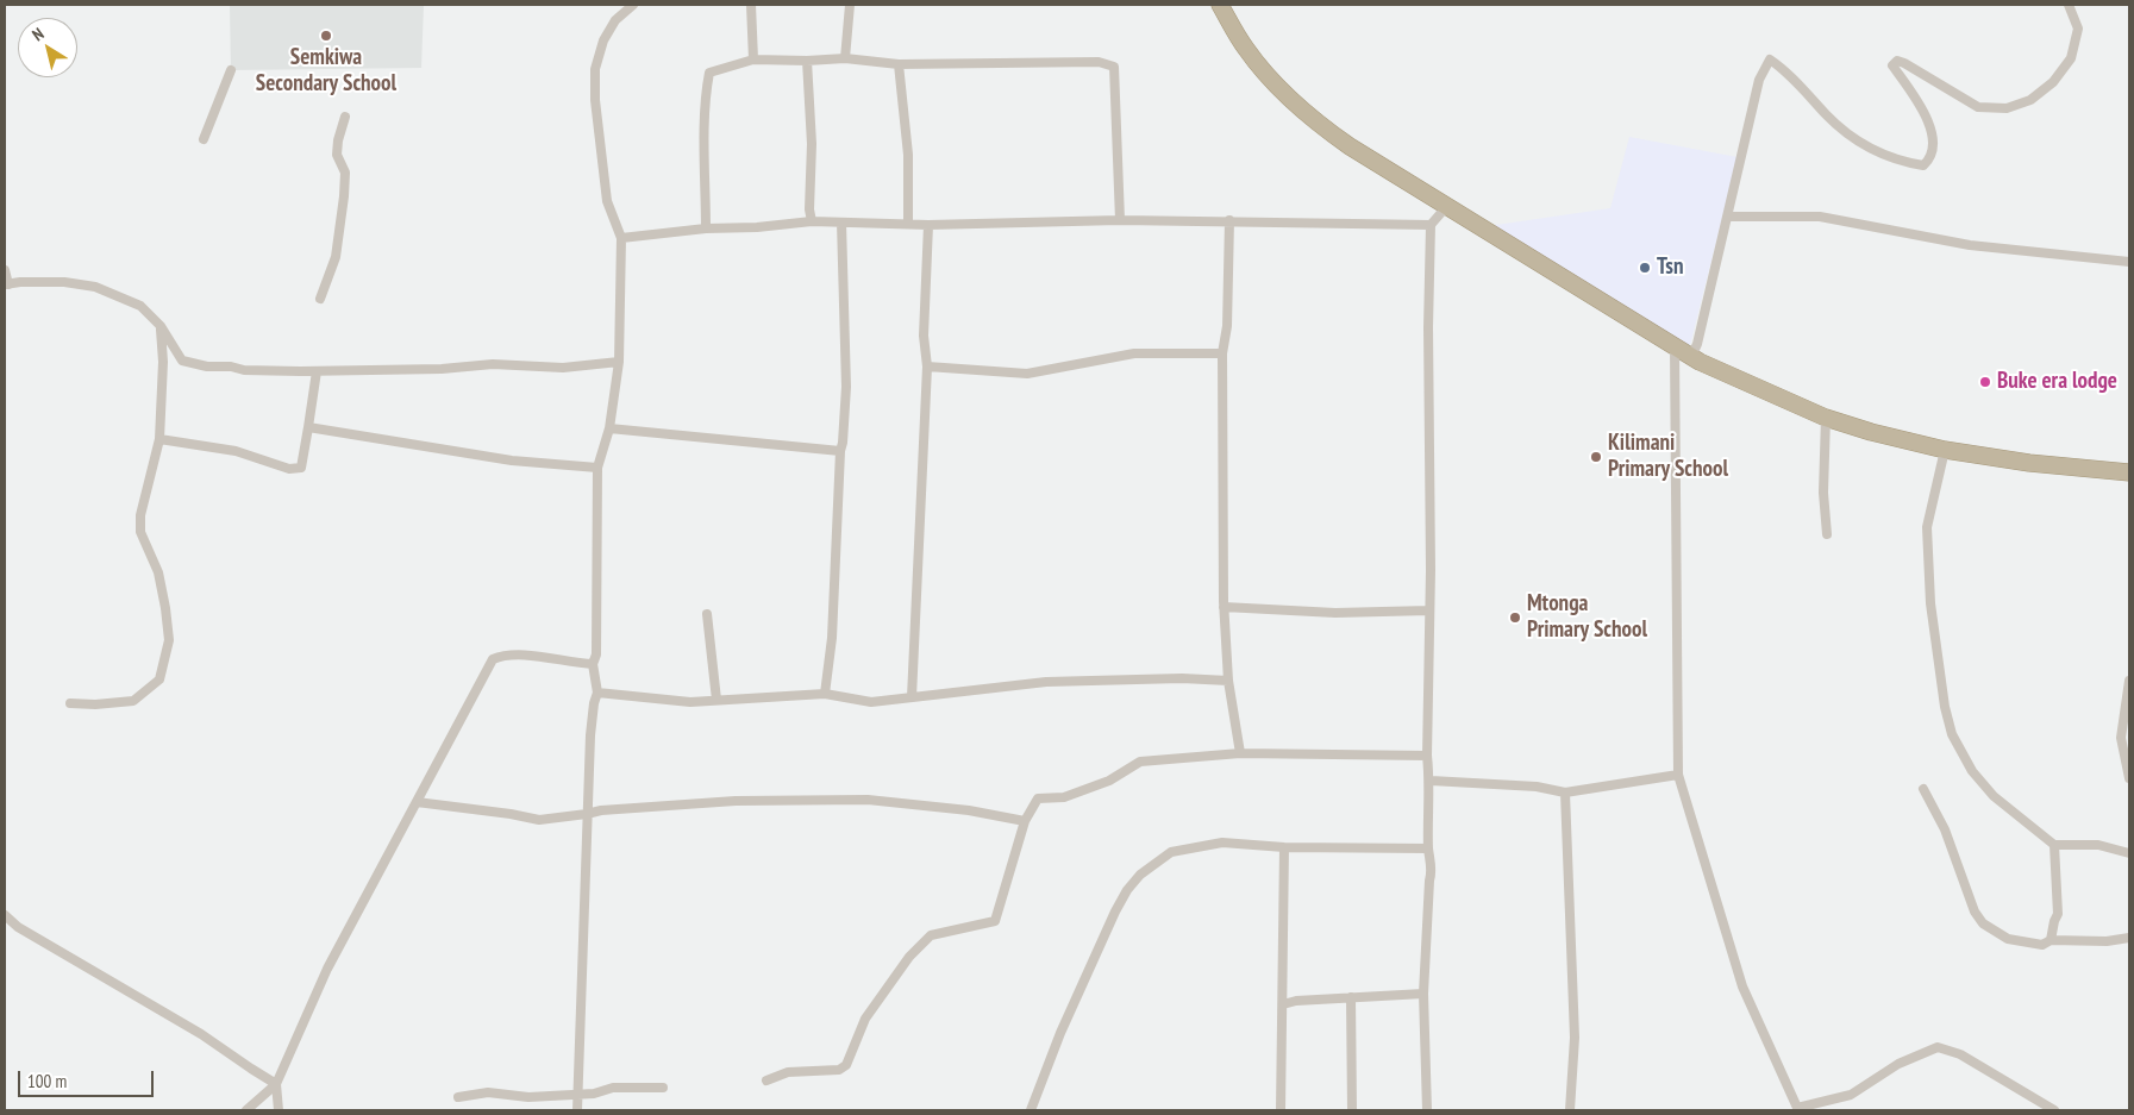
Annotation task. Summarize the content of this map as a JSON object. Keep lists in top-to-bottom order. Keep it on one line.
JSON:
{"places":["Semkiwa Secondary School","Tsn","Buke era lodge","Kilimani Primary School","Mtonga Primary School"],"scale_bar":"100 m","north":"top left"}
